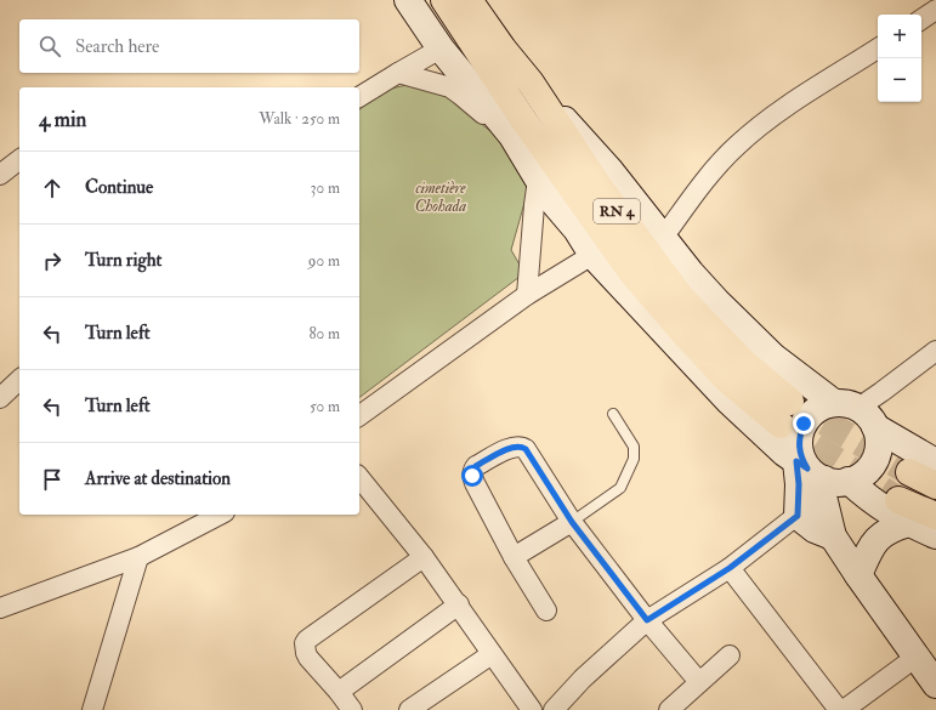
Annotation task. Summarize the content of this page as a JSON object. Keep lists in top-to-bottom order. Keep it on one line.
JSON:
{"streets":{"highway":["RN 4"]},"parks":["cimetière Chohada"],"page":{"map_buttons":["+","−"],"search":"Search here","heading":["4 min","Walk · 250 m"],"list":[["Continue","30 m"],["Turn right","90 m"],["Turn left","80 m"],["Turn left","50 m"],"Arrive at destination"]}}
